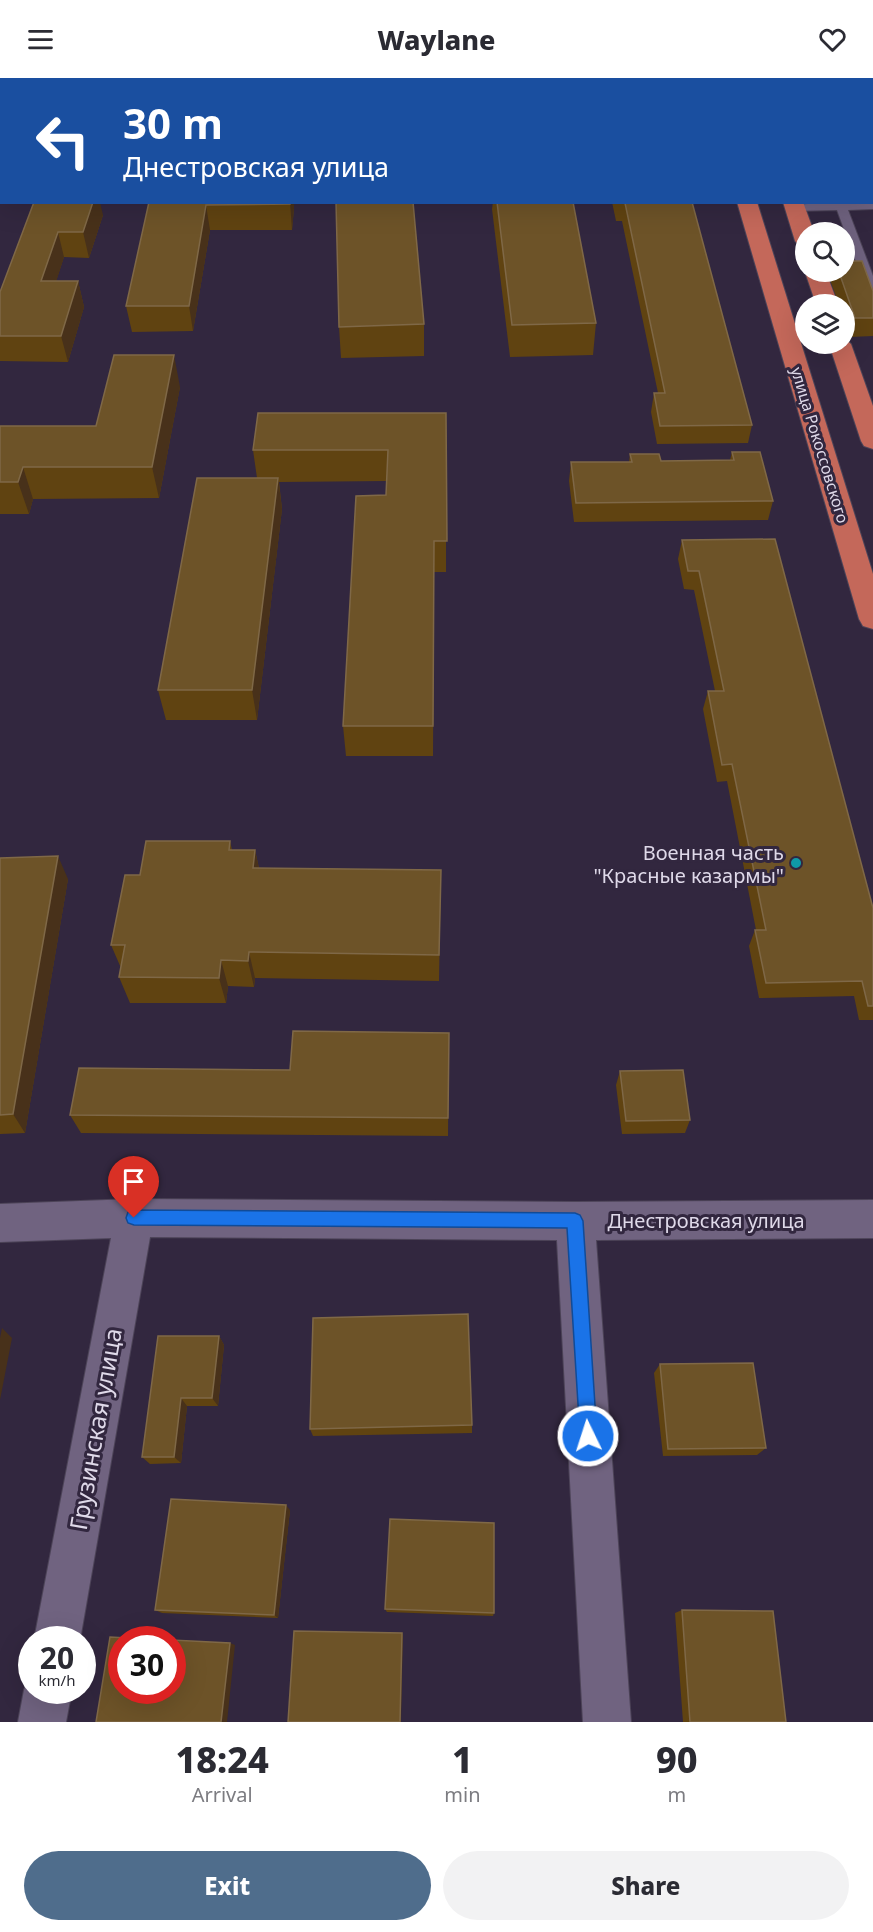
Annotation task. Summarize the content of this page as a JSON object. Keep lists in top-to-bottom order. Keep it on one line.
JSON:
{"streets":{"highway":["улица Рокоссовского"],"street":["Днестровская улица","Грузинская улица"]},"crossings":[["Днестровская улица","Грузинская улица"]],"places":["Военная часть \"Красные казармы\""],"page":{"header":"Waylane","turn":["30 m","Днестровская улица"],"speed":"20 km/h","limit":"30","eta":["18:24","Arrival","1","min","90","m"],"buttons":["Exit","Share"]}}
